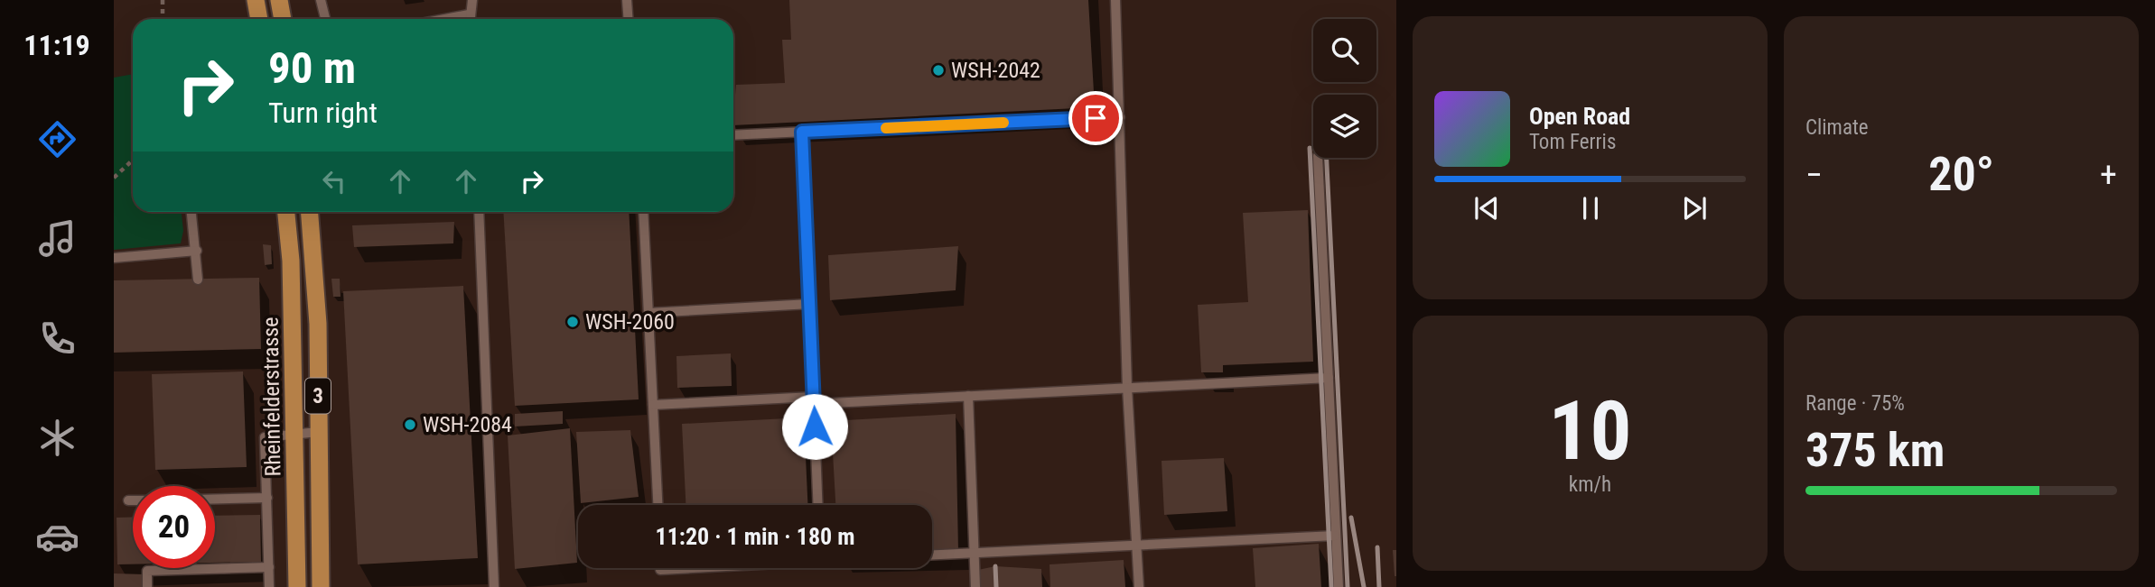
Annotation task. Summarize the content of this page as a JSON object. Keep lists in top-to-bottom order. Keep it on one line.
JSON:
{"streets":{"main road":["3","Rheinfelderstrasse"]},"places":["WSH-2042","WSH-2060","WSH-2084"],"page":{"tabs":"11:19","tile":["Climate",["10","km/h"],["Range · 75%","375 km"]],"turn":["90 m","Turn right"],"song":["Open Road","Tom Ferris"],"heat":["−","20°","+"],"limit":"20","trip":"11:20 · 1 min · 180 m"}}
